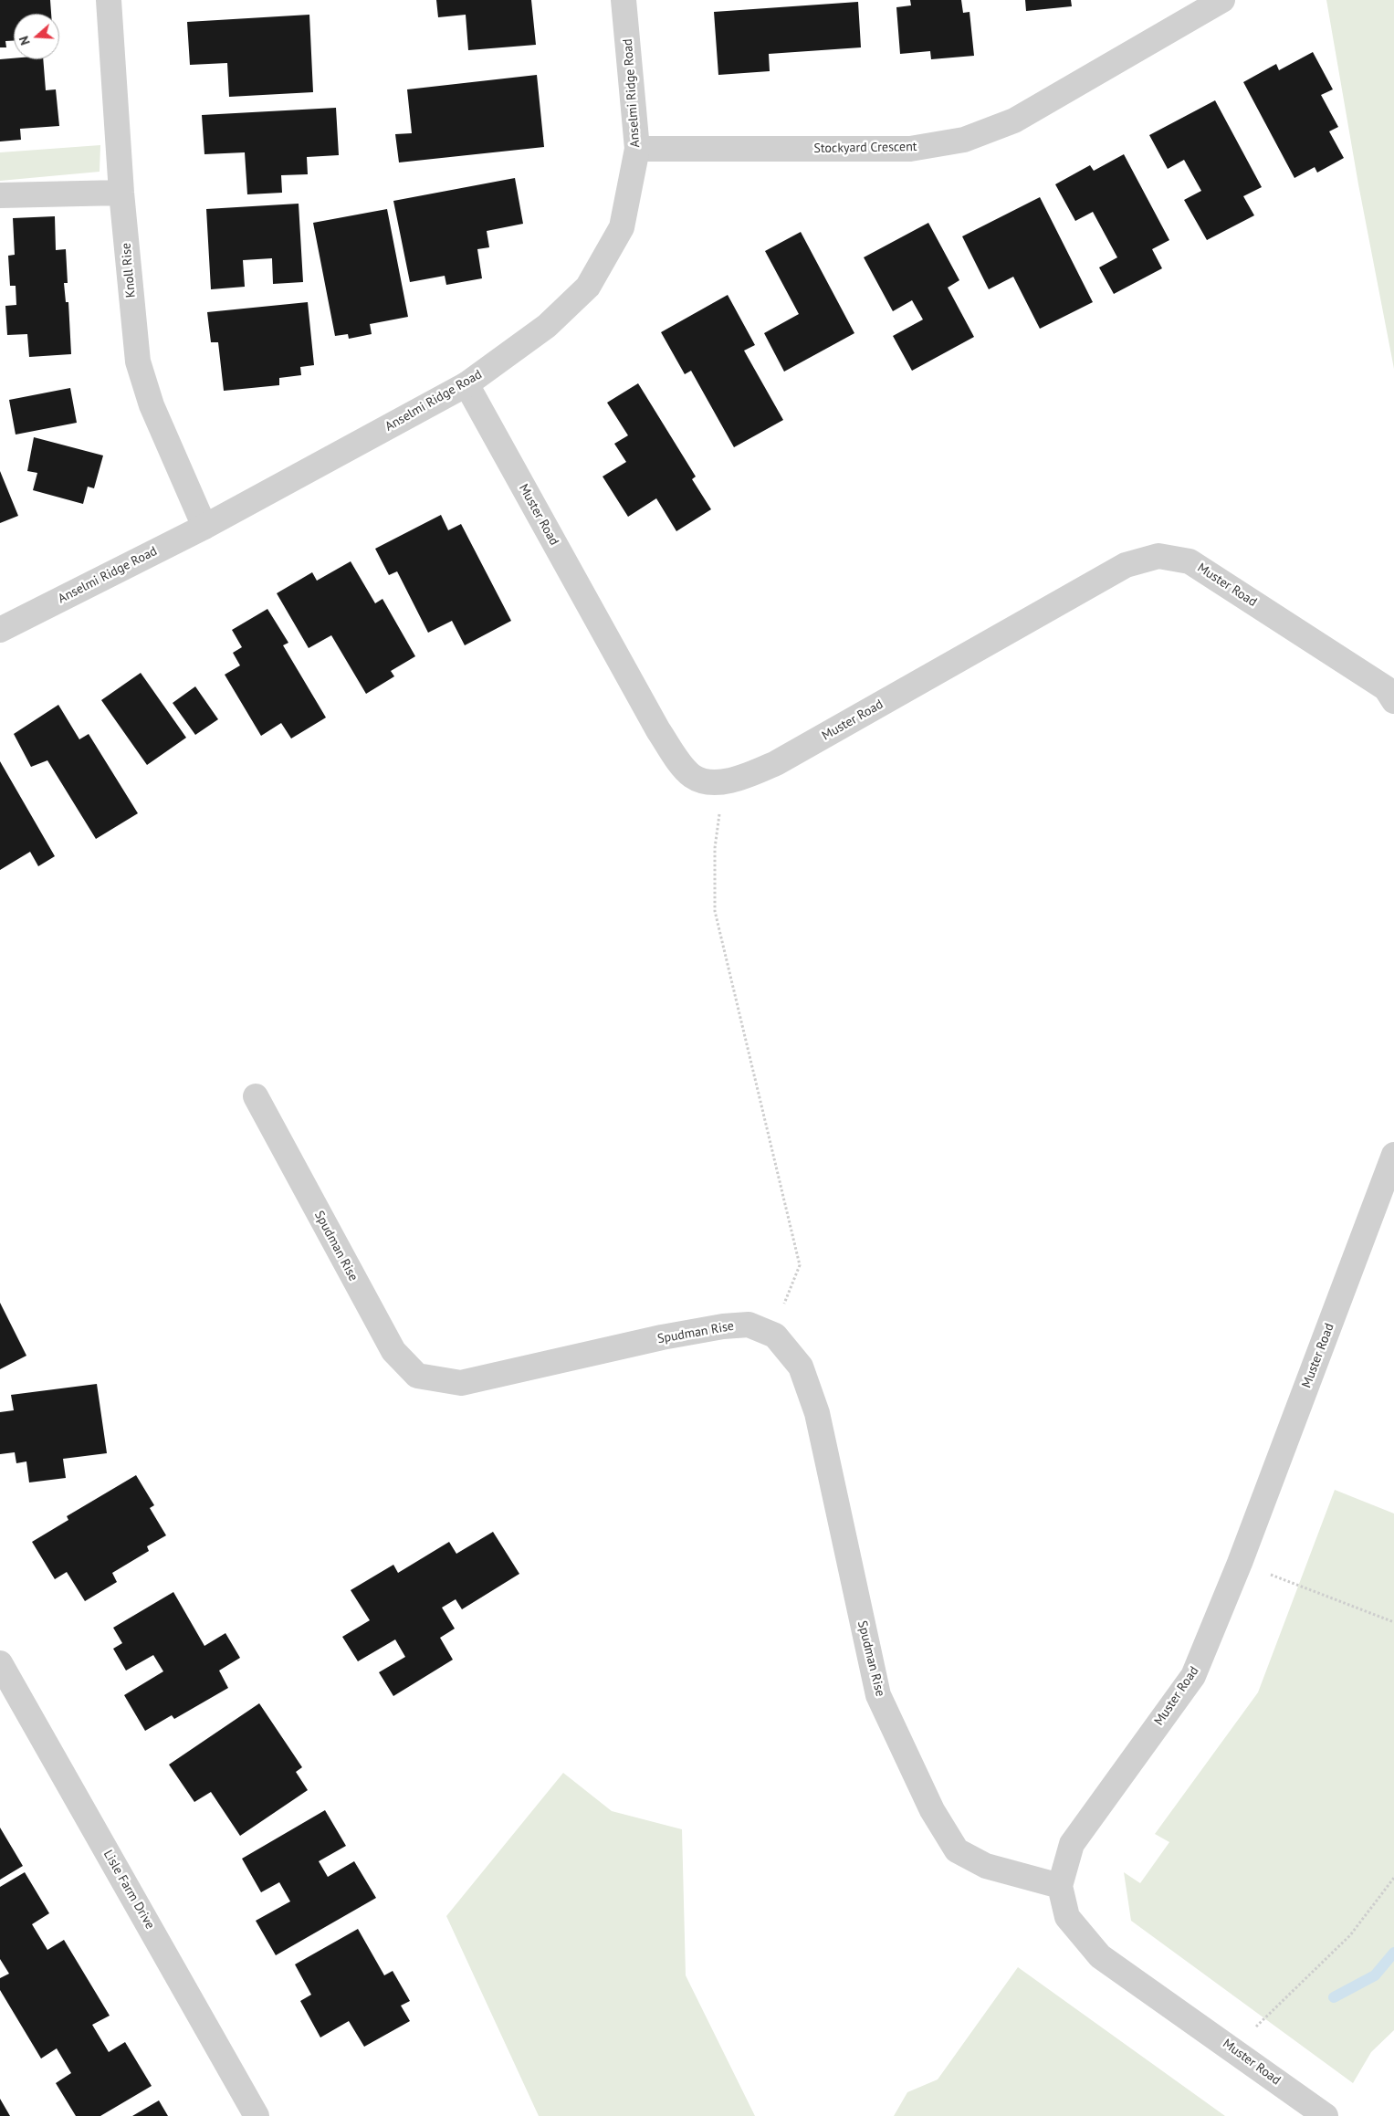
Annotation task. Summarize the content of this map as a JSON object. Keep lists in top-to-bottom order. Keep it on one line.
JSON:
{"streets":{"street":["Anselmi Ridge Road","Stockyard Crescent","Knoll Rise","Muster Road","Spudman Rise","Lisle Farm Drive"]},"crossings":[["Anselmi Ridge Road","Stockyard Crescent"],["Anselmi Ridge Road","Knoll Rise"],["Anselmi Ridge Road","Muster Road"],["Muster Road","Spudman Rise"]],"north":"left"}
